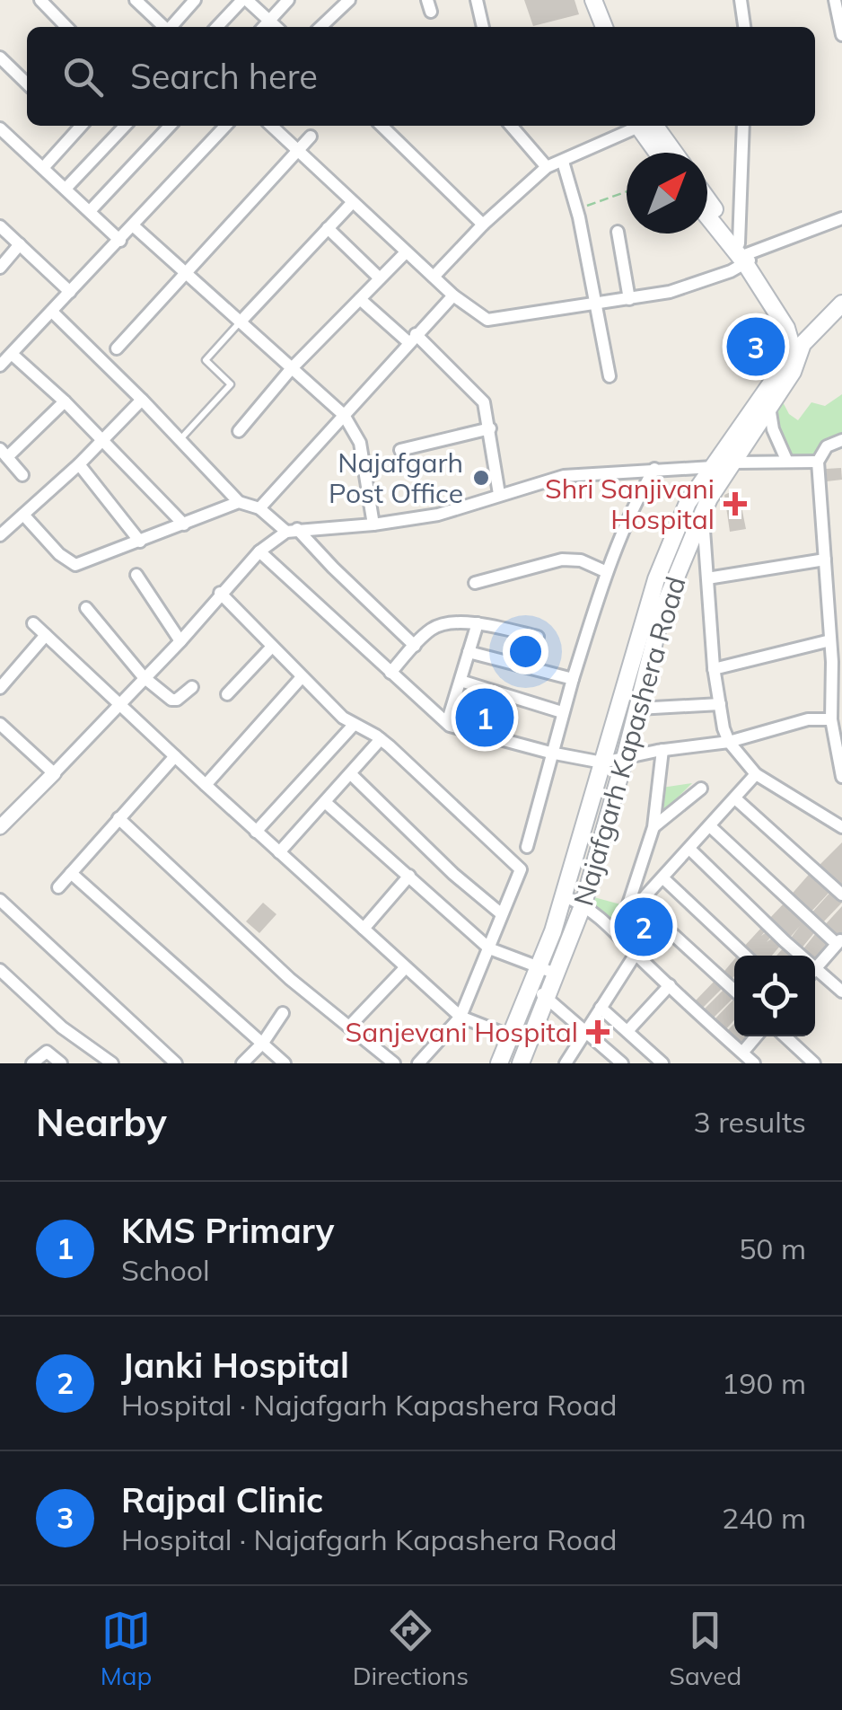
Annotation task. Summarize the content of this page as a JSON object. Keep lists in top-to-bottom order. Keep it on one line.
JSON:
{"streets":{"main road":["Najafgarh Kapashera Road"]},"places":{"other":["Najafgarh Post Office"],"health":["Shri Sanjivani Hospital","Sanjevani Hospital"]},"north":"top right","page":{"search":"Search here","pins":["3","1","2"],"heading":["Nearby","3 results"],"list":[{"mark":"1","name":"KMS Primary","note":"School","value":"50 m"},{"mark":"2","name":"Janki Hospital","note":"Hospital · Najafgarh Kapashera Road","value":"190 m"},{"mark":"3","name":"Rajpal Clinic","note":"Hospital · Najafgarh Kapashera Road","value":"240 m"}],"nav":["Map","Directions","Saved"]}}
